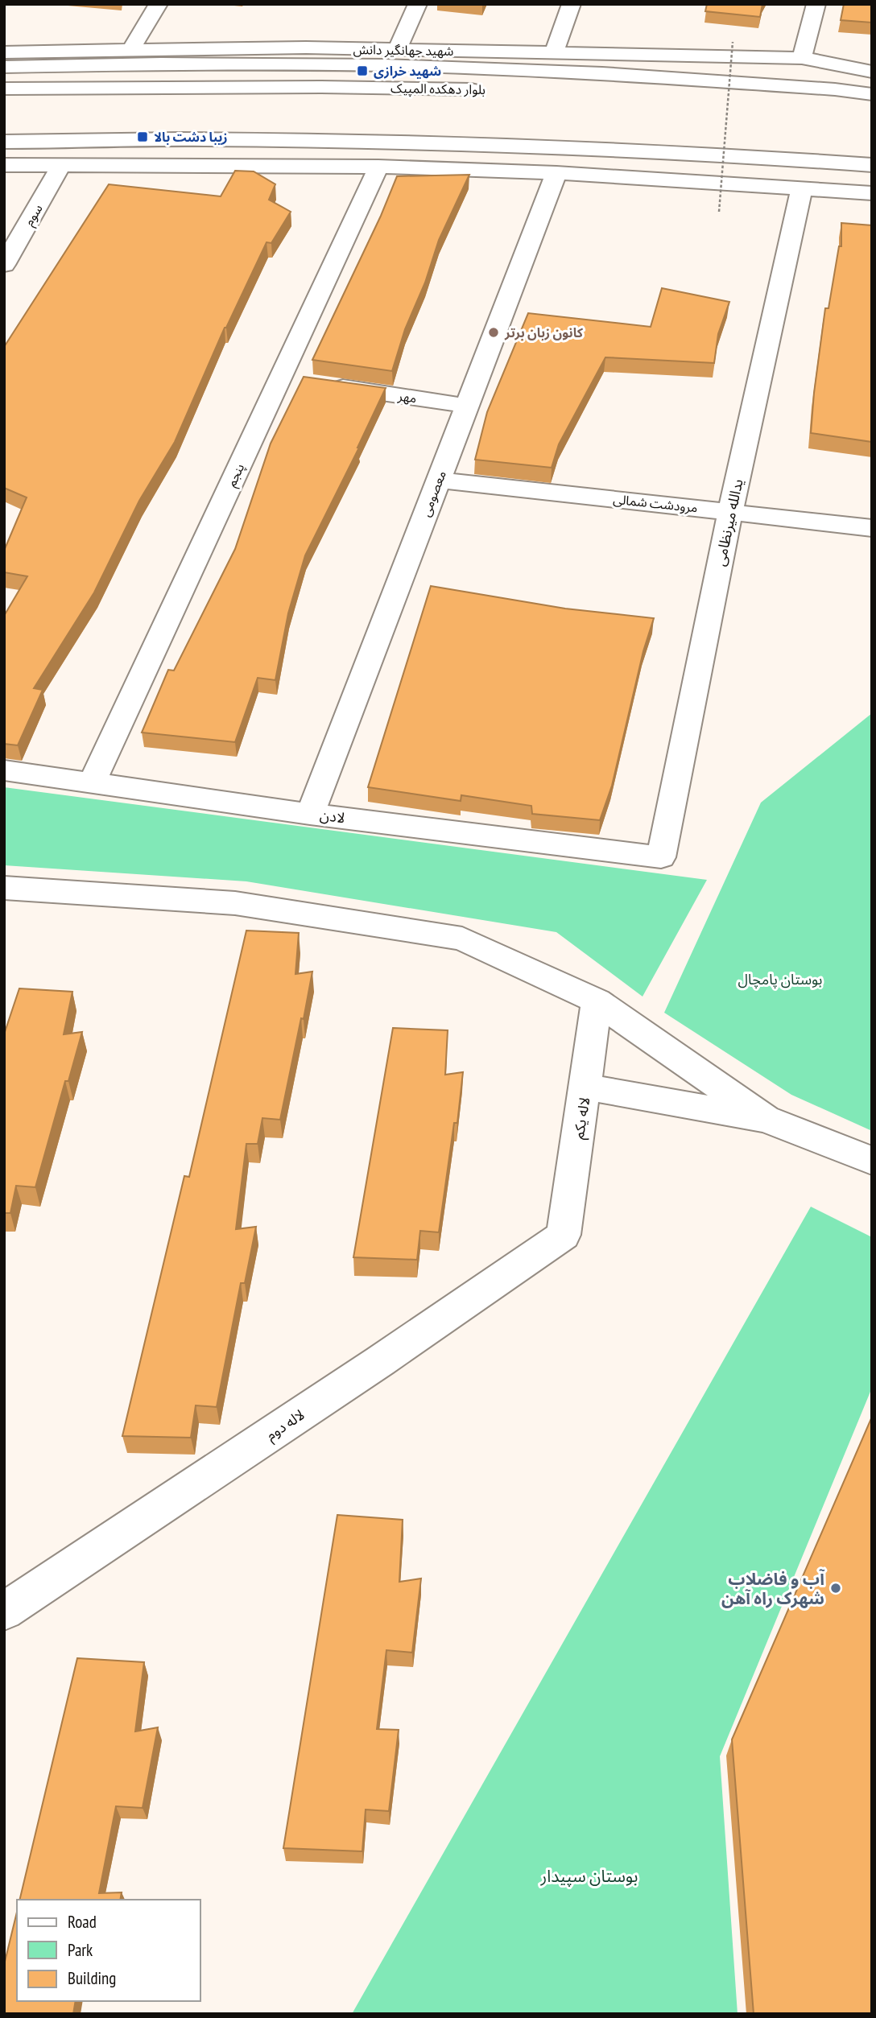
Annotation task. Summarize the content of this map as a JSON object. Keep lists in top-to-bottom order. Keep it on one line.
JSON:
{"streets":{"street":["شهید جهانگیر دانش","بلوار دهکده المپیک","سوم","مهر","پنجم","معصومی","مرودشت شمالی","یدالله میرنظامی","لادن","لاله یکم","لاله دوم"]},"crossings":[["مهر","پنجم"],["مهر","معصومی"],["پنجم","لادن"],["معصومی","مرودشت شمالی"],["معصومی","لادن"],["مرودشت شمالی","یدالله میرنظامی"],["یدالله میرنظامی","لادن"],["لاله یکم","لاله دوم"]],"parks":["بوستان پامچال","بوستان سپیدار"],"places":{"transit":["شهید خرازی","زیبا دشت بالا"],"other":["کانون زبان برتر","آب و فاضلاب شهرک راه آهن"]},"legend":["Road","Park","Building"]}
